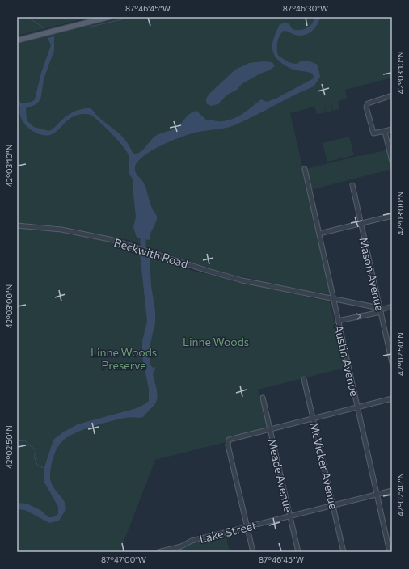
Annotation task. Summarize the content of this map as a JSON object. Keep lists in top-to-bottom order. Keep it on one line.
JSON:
{"streets":{"street":["Beckwith Road","Mason Avenue","Austin Avenue","McVicker Avenue","Meade Avenue","Lake Street"]},"crossings":[["Beckwith Road","Mason Avenue"],["Beckwith Road","Austin Avenue"],["Austin Avenue","Lake Street"],["McVicker Avenue","Lake Street"],["Meade Avenue","Lake Street"]],"parks":["Linne Woods","Linne Woods Preserve"],"coordinates":["87°46'45\"W","87°46'30\"W","42°03'10\"N","42°03'00\"N","42°02'50\"N","42°02'40\"N","87°47'00\"W"]}
